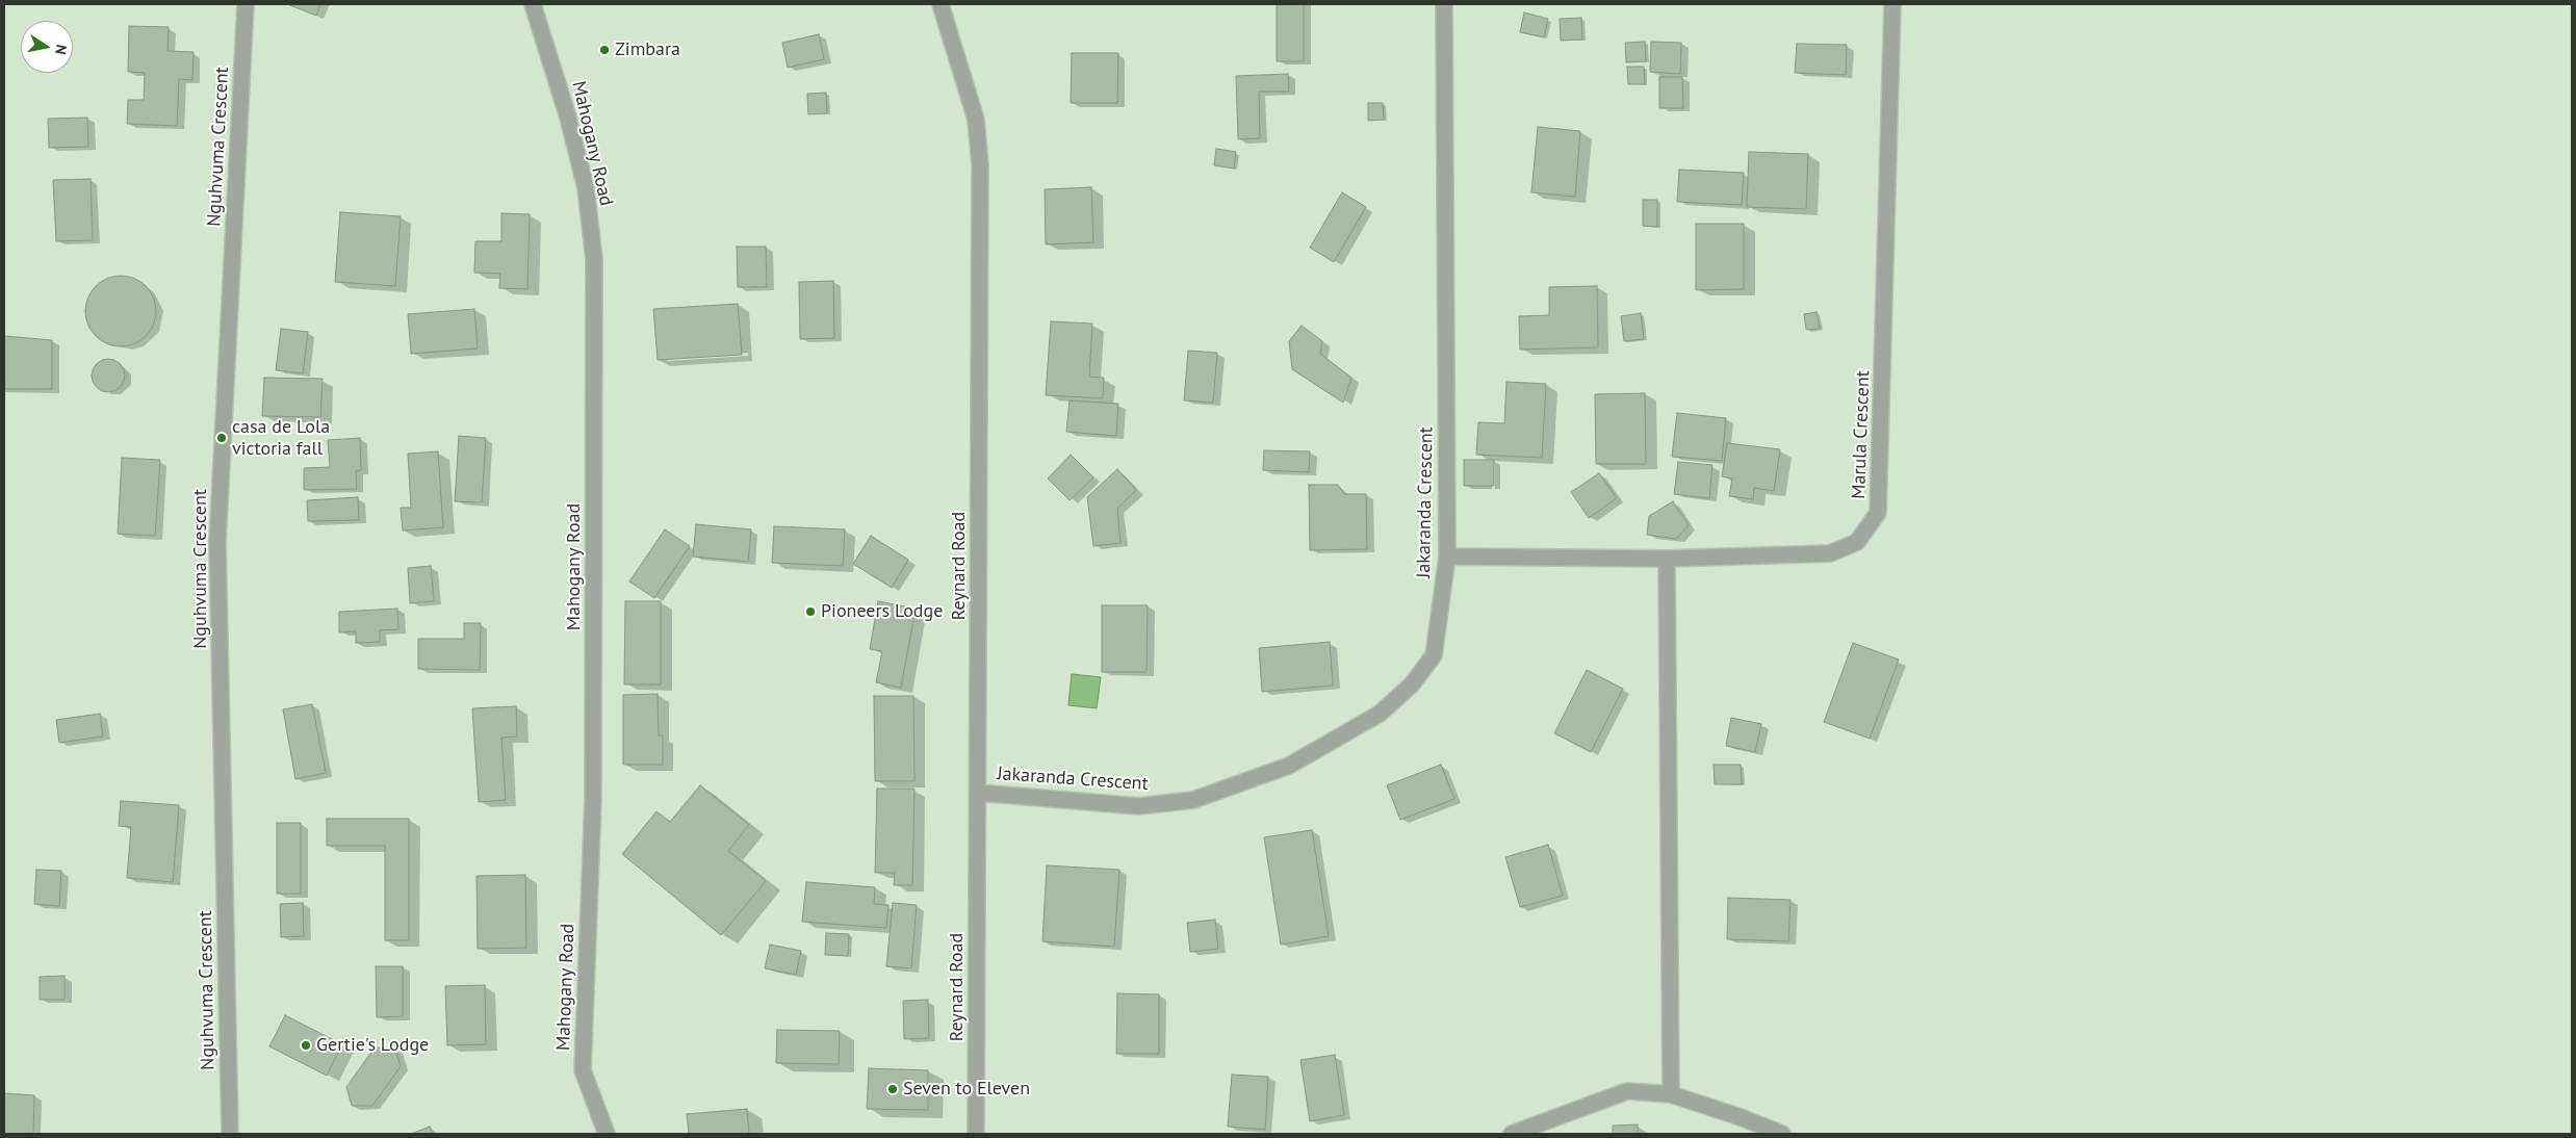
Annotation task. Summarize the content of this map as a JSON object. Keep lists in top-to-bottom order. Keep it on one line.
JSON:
{"streets":{"street":["Mahogany Road","Nguhvuma Crescent","Marula Crescent","Jakaranda Crescent","Reynard Road"]},"crossings":[["Marula Crescent","Jakaranda Crescent"],["Jakaranda Crescent","Reynard Road"]],"places":["Zimbara","casa de Lola victoria fall","Pioneers Lodge","Gertie's Lodge","Seven to Eleven"],"north":"right"}
